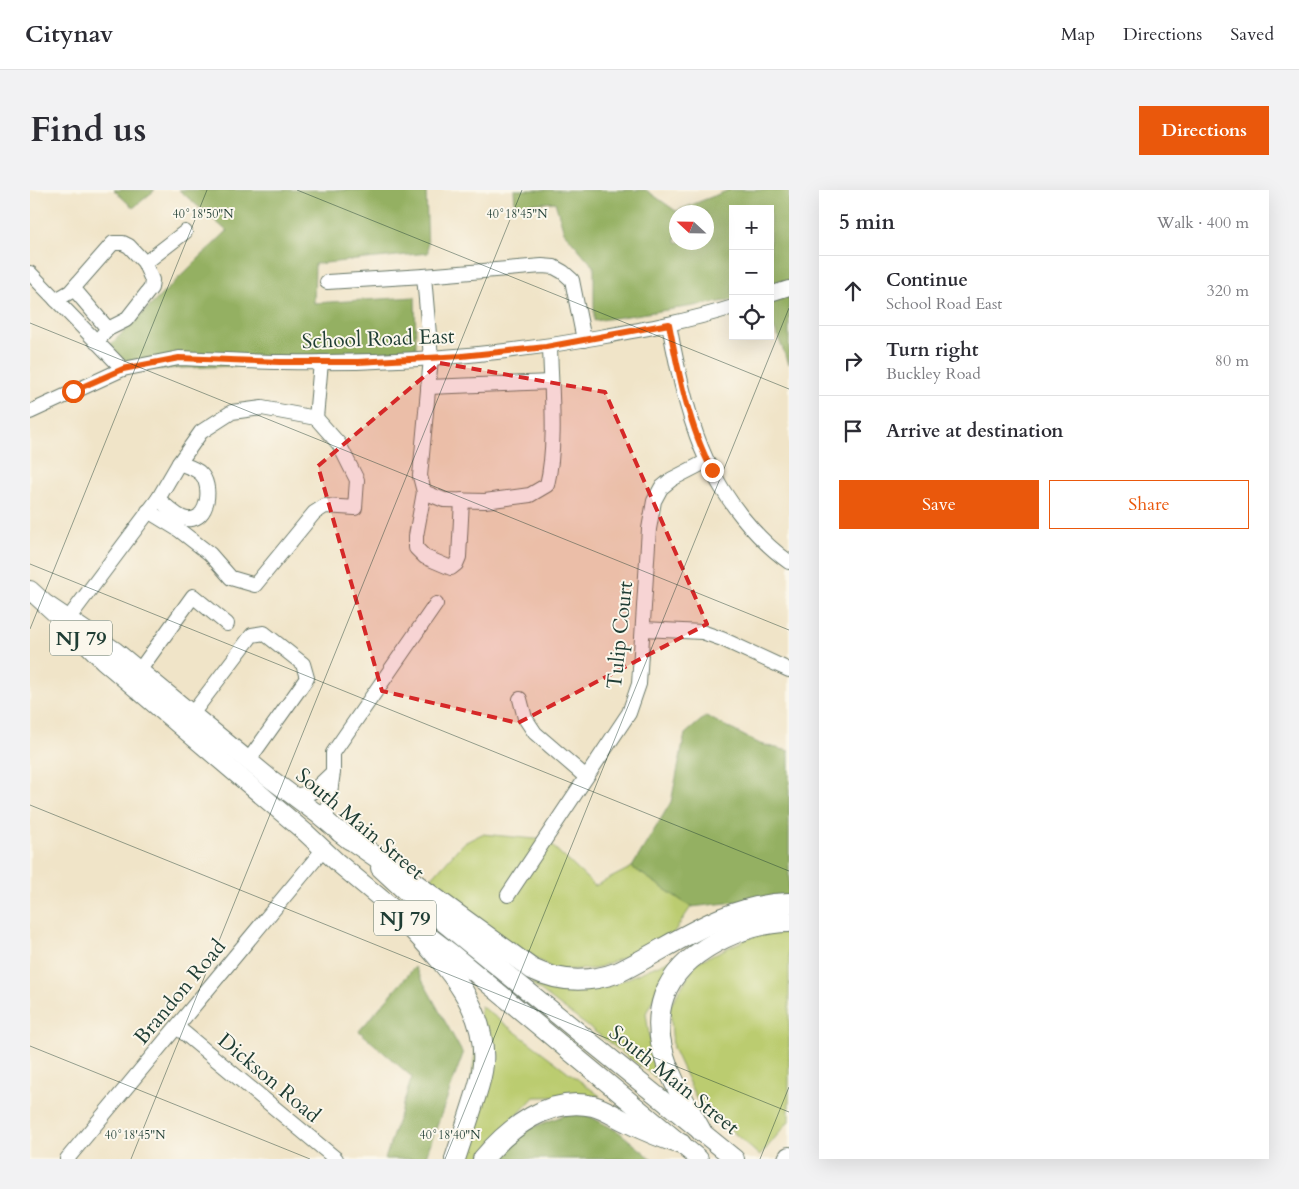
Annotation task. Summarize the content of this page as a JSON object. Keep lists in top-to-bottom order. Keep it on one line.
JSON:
{"streets":{"main road":["NJ 79","South Main Street"],"street":["School Road East","Tulip Court","Brandon Road","Dickson Road"]},"crossings":[["South Main Street","Brandon Road"],["Brandon Road","Dickson Road"]],"north":"left","page":{"header":"Citynav","nav":["Map","Directions","Saved"],"title":"Find us","buttons":["Directions",["Save","Share"]],"heading":["5 min","Walk · 400 m"],"map_buttons":["+","−"],"list":[["Continue","School Road East","320 m"],["Turn right","Buckley Road","80 m"],"Arrive at destination"]},"coordinates":["40°18'50\"N","40°18'45\"N","40°18'40\"N"]}
